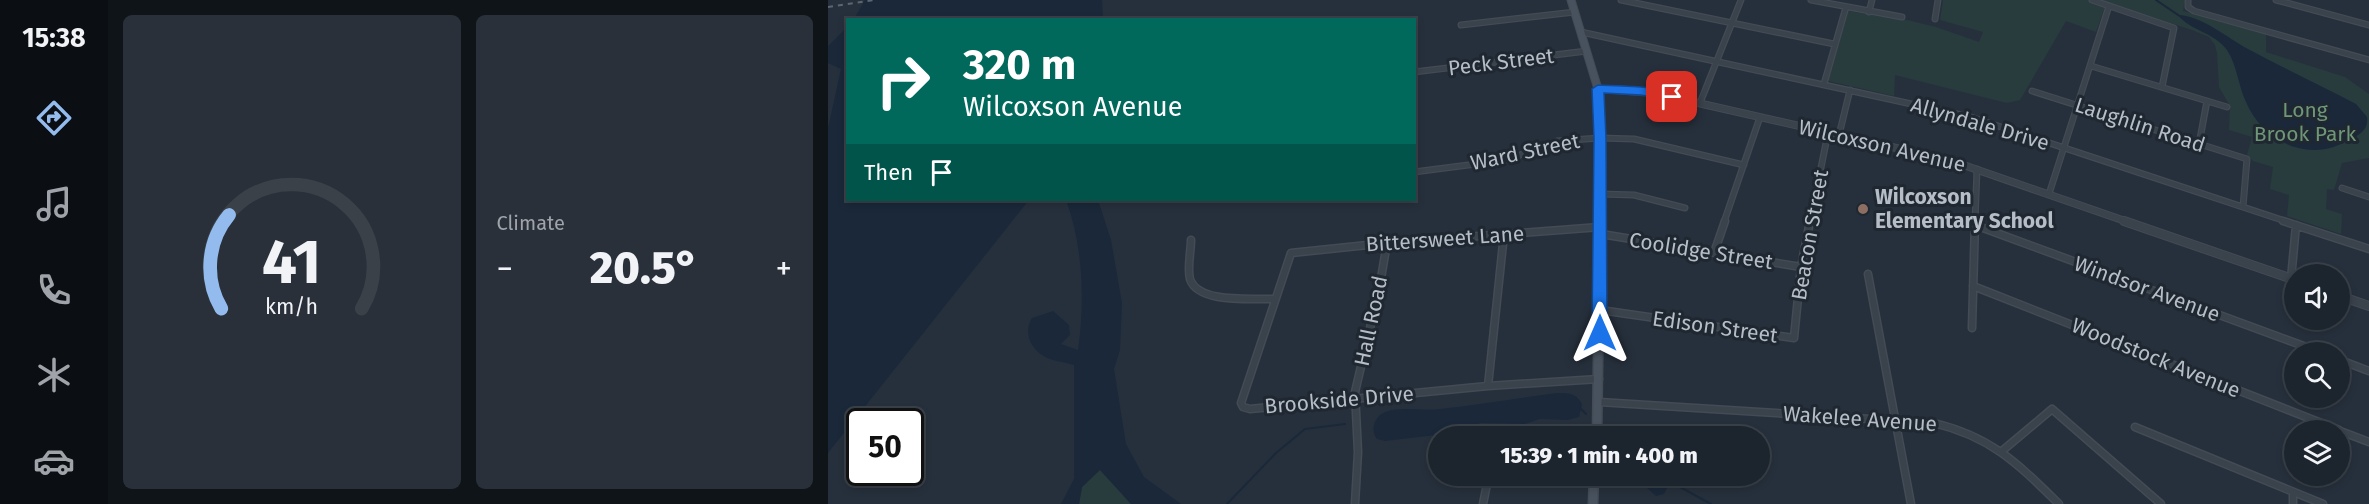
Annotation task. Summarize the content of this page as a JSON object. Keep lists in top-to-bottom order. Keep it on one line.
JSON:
{"streets":{"street":["Peck Street","Allyndale Drive","Laughlin Road","Wilcoxson Avenue","Ward Street","Beacon Street","Bittersweet Lane","Coolidge Street","Windsor Avenue","Hall Road","Edison Street","Woodstock Avenue","Brookside Drive","Wakelee Avenue"]},"crossings":[["Allyndale Drive","Laughlin Road"],["Wilcoxson Avenue","Beacon Street"],["Beacon Street","Coolidge Street"],["Beacon Street","Edison Street"],["Bittersweet Lane","Coolidge Street"],["Bittersweet Lane","Hall Road"],["Bittersweet Lane","Brookside Drive"],["Hall Road","Brookside Drive"]],"parks":["Long Brook Park"],"places":["Wilcoxson Elementary School"],"page":{"tabs":"15:38","tile":"Climate","turn":["320 m","Wilcoxson Avenue"],"then":"Then","heat":["−","20.5°","+"],"limit":"50","trip":"15:39 · 1 min · 400 m","gauge":["41","km/h"]}}
